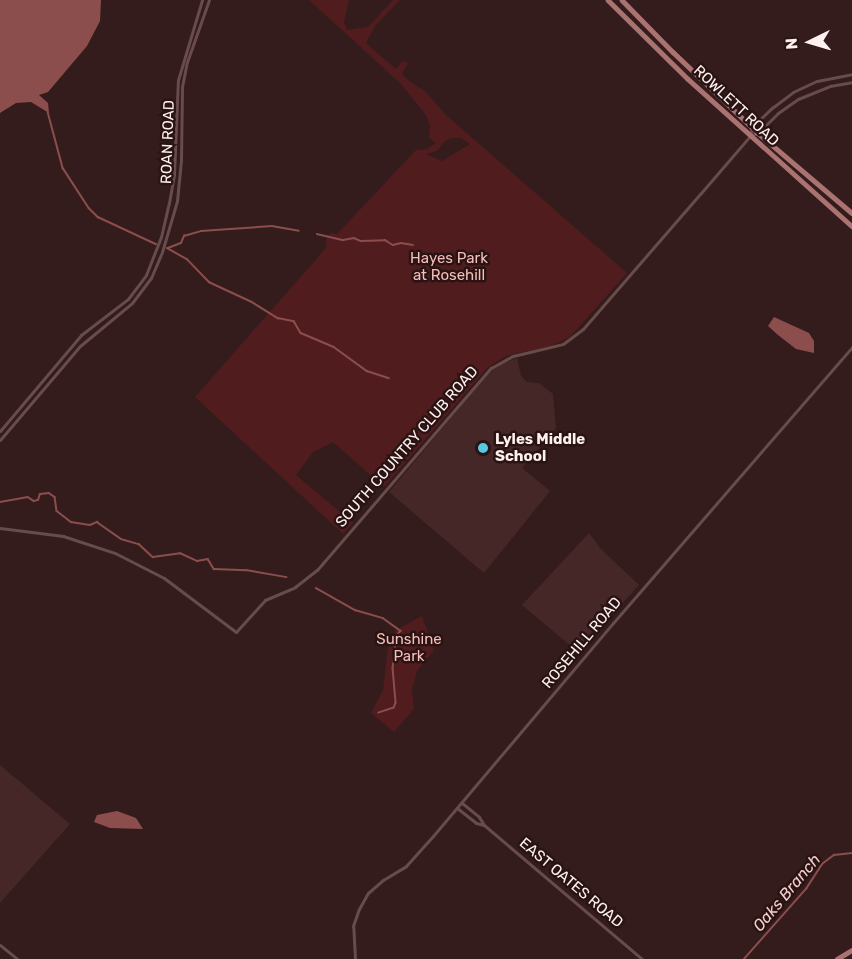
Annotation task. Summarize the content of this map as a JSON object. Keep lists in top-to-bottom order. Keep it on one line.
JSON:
{"streets":{"main road":["ROWLETT ROAD"],"street":["ROAN ROAD","SOUTH COUNTRY CLUB ROAD","ROSEHILL ROAD","EAST OATES ROAD"]},"crossings":[["ROWLETT ROAD","SOUTH COUNTRY CLUB ROAD"],["ROSEHILL ROAD","EAST OATES ROAD"]],"water":["Oaks Branch"],"parks":["Hayes Park at Rosehill","Sunshine Park"],"places":["Lyles Middle School"],"north":"left"}
